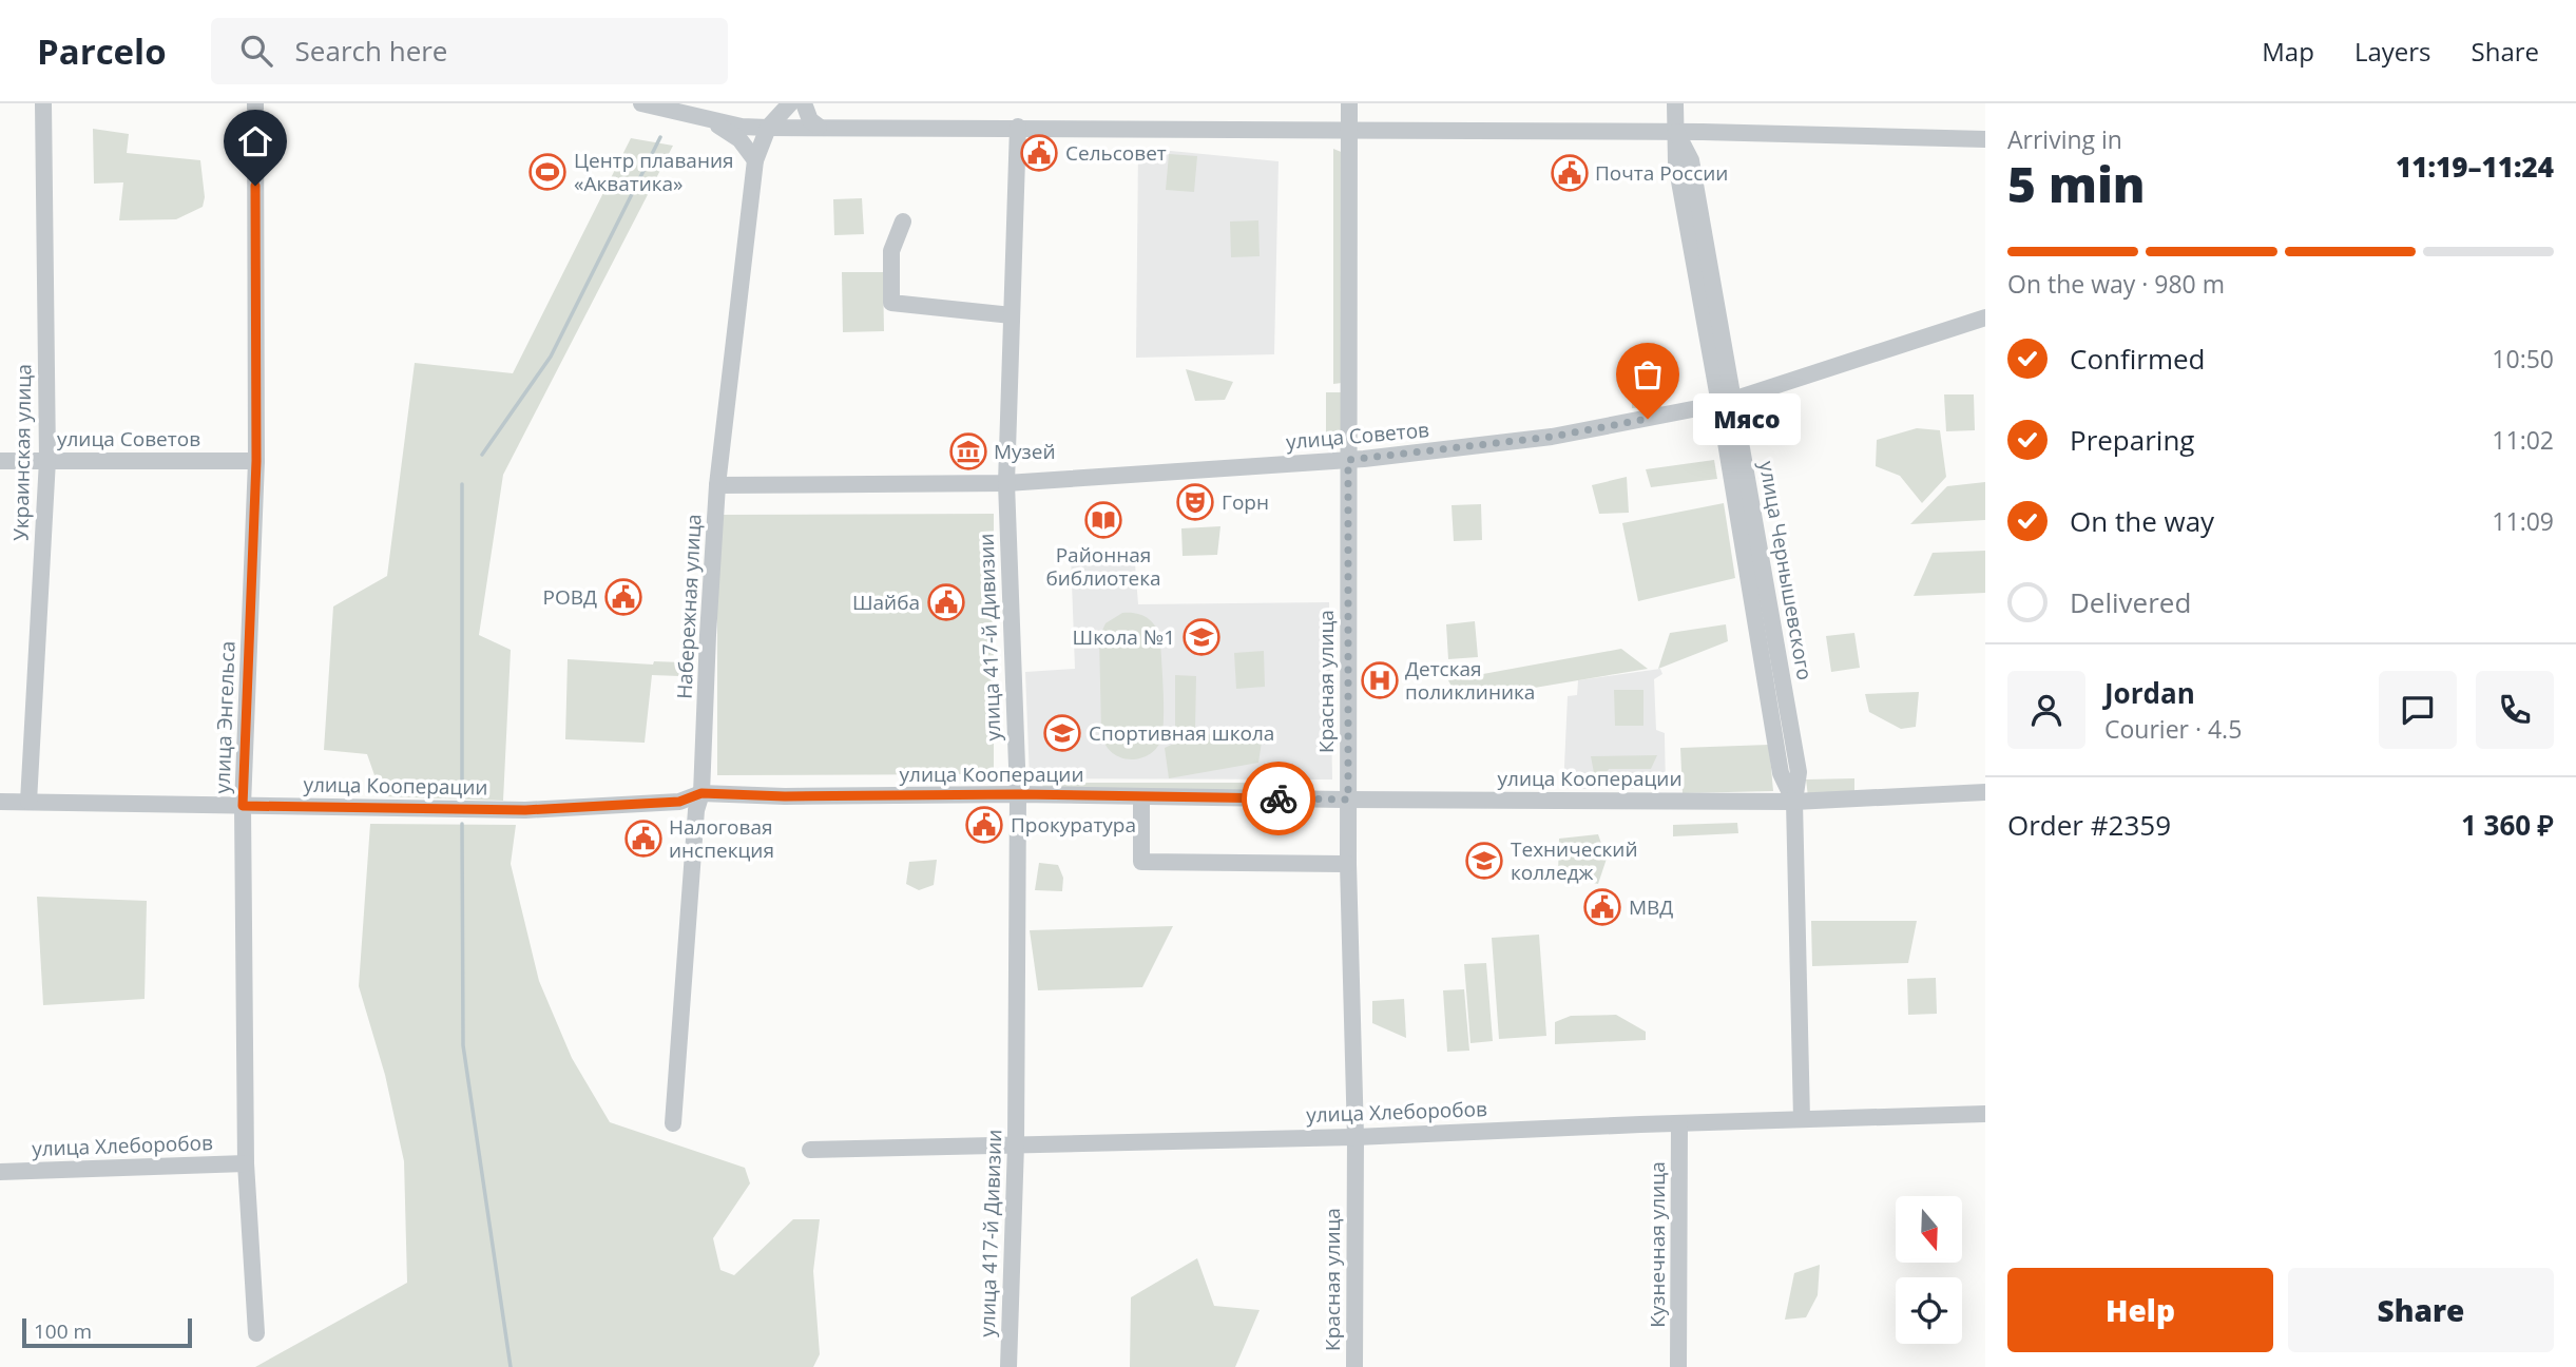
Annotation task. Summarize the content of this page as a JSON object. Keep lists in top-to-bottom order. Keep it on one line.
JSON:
{"streets":{"street":["улица Советов","Украинская улица","улица Чернышевского","Набережная улица","улица 417-й Дивизии","Красная улица","улица Энгельса","улица Кооперации","улица Хлеборобов","Кузнечная улица"]},"crossings":[["улица Советов","Украинская улица"],["улица Советов","улица Чернышевского"],["улица Советов","Набережная улица"],["улица Советов","улица 417-й Дивизии"],["улица Советов","Красная улица"],["улица Советов","улица Энгельса"],["Украинская улица","улица Кооперации"],["улица Чернышевского","улица Кооперации"],["улица Чернышевского","улица Хлеборобов"],["Набережная улица","улица Кооперации"],["улица 417-й Дивизии","улица Кооперации"],["улица 417-й Дивизии","улица Хлеборобов"],["Красная улица","улица Кооперации"],["Красная улица","улица Хлеборобов"],["улица Энгельса","улица Кооперации"],["улица Энгельса","улица Хлеборобов"],["улица Хлеборобов","Кузнечная улица"]],"places":{"public building":["Сельсовет","Почта России","РОВД","Шайба","Прокуратура","Налоговая инспекция","МВД"],"sports":["Центр плавания «Акватика»"],"other":["Мясо"],"museum":["Музей"],"theatre":["Горн"],"library":["Районная библиотека"],"school or university":["Школа №1","Спортивная школа","Технический колледж"],"hospital":["Детская поликлиника"]},"scale_bar":"100 m","north":"bottom","page":{"header":"Parcelo","search":"Search here","nav":["Map","Layers","Share"],"heading":["5 min","Arriving in","11:19–11:24"],"panel":["Jordan","Courier · 4.5","Order #2359","1 360 ₽"],"bar":"On the way · 980 m","list":[["Confirmed","10:50"],["Preparing","11:02"],["On the way","11:09"],"Delivered"],"bubble":"Мясо","buttons":["Help","Share"],"scale":"100 m"}}
